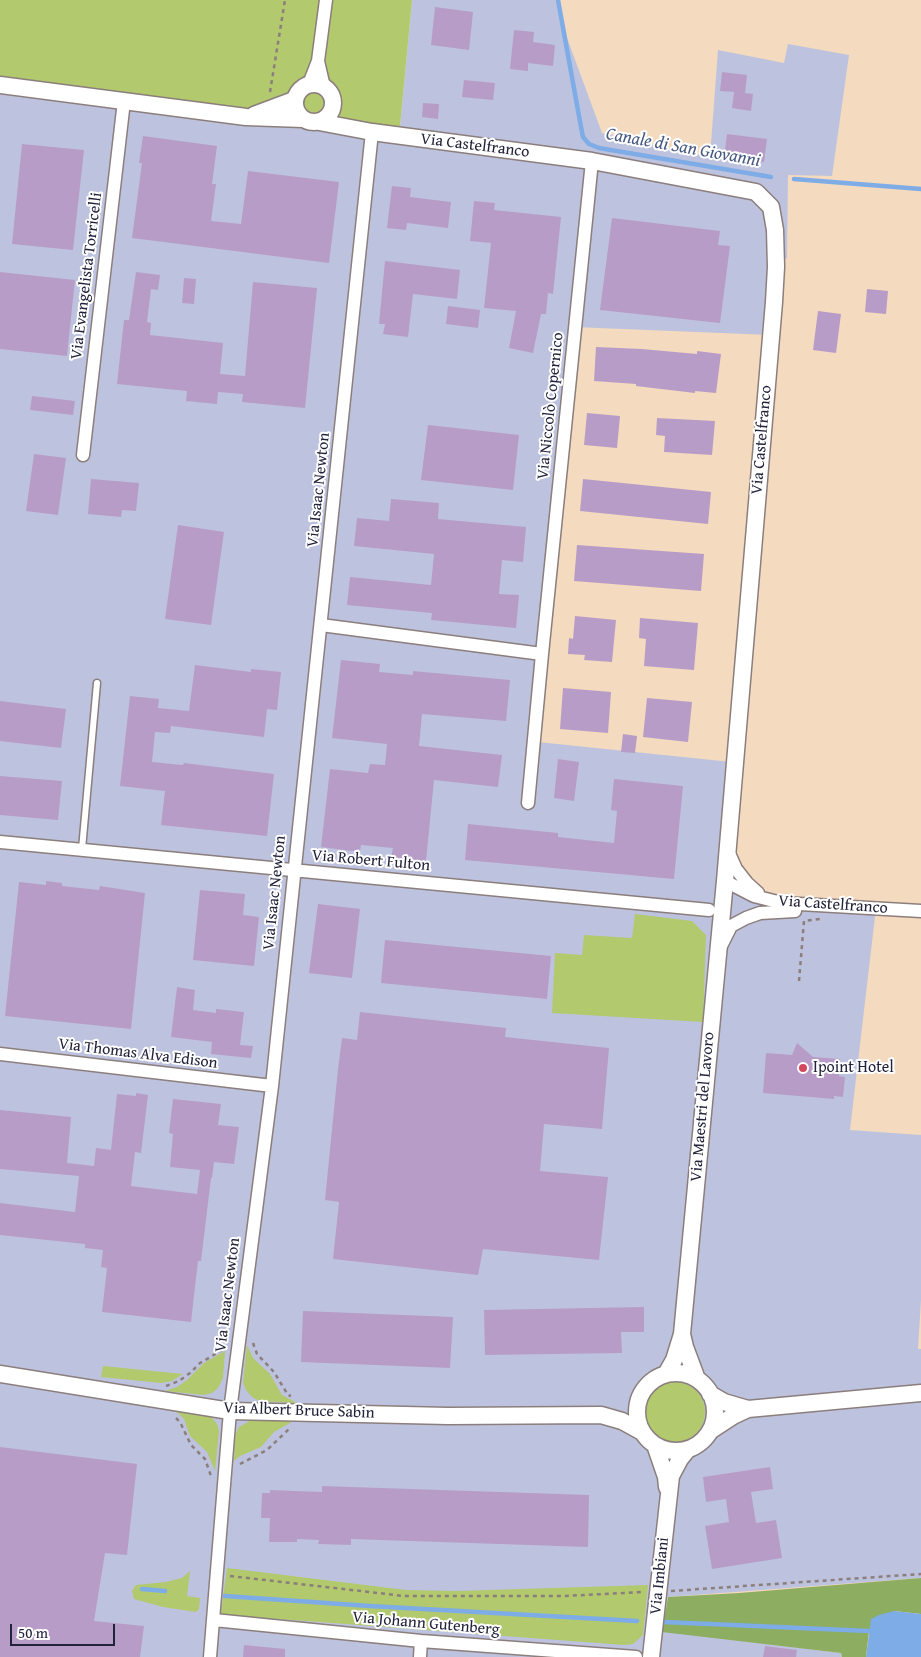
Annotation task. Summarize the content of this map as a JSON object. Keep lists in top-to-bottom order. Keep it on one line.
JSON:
{"streets":{"street":["Via Castelfranco","Via Evangelista Torricelli","Via Niccolò Copernico","Via Isaac Newton","Via Robert Fulton","Via Thomas Alva Edison","Via Maestri del Lavoro","Via Albert Bruce Sabin","Via Imbiani","Via Johann Gutenberg"]},"crossings":[["Via Castelfranco","Via Evangelista Torricelli"],["Via Castelfranco","Via Niccolò Copernico"],["Via Castelfranco","Via Isaac Newton"],["Via Castelfranco","Via Maestri del Lavoro"],["Via Isaac Newton","Via Robert Fulton"],["Via Isaac Newton","Via Thomas Alva Edison"],["Via Isaac Newton","Via Albert Bruce Sabin"],["Via Isaac Newton","Via Johann Gutenberg"],["Via Maestri del Lavoro","Via Albert Bruce Sabin"],["Via Maestri del Lavoro","Via Imbiani"],["Via Albert Bruce Sabin","Via Imbiani"]],"water":["Canale di San Giovanni"],"places":["Ipoint Hotel"],"scale_bar":"50 m"}
